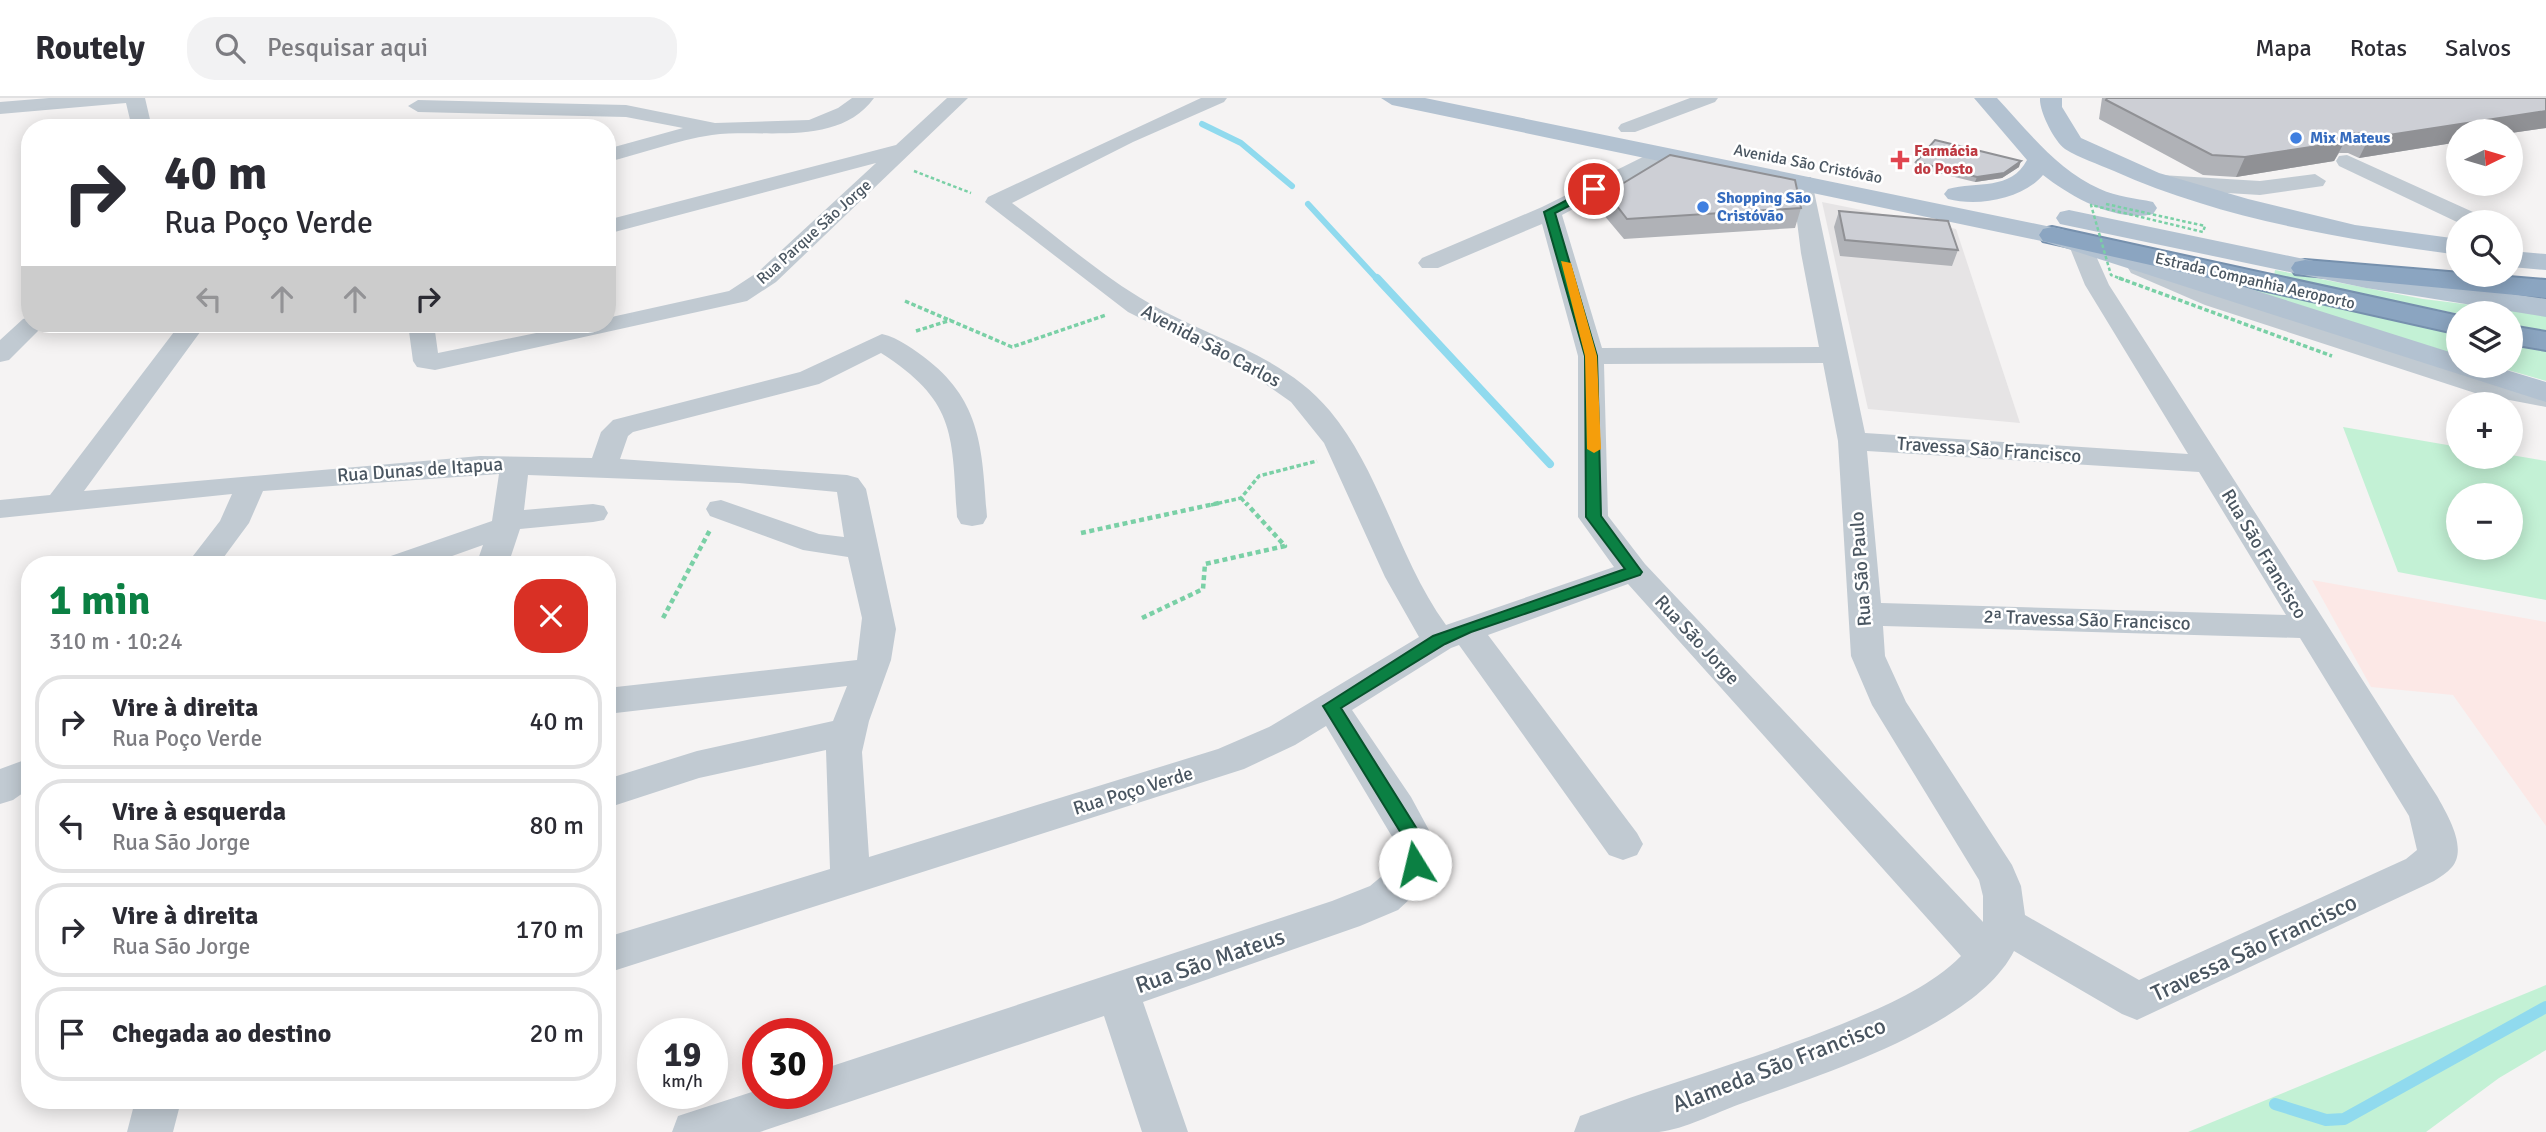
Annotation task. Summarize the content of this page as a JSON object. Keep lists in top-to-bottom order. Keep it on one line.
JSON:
{"streets":{"highway":["Estrada Companhia Aeroporto"],"main road":["Avenida São Cristóvão"],"street":["Rua Parque São Jorge","Avenida São Carlos","Travessa São Francisco","Rua Dunas de Itapua","Rua São Francisco","Rua São Paulo","2ª Travessa São Francisco","Rua São Jorge","Rua Poço Verde","Rua São Mateus","Alameda São Francisco"]},"crossings":[["Avenida São Cristóvão","Estrada Companhia Aeroporto"],["Avenida São Cristóvão","Rua São Francisco"],["Avenida São Cristóvão","Rua São Paulo"],["Estrada Companhia Aeroporto","Rua São Francisco"],["Avenida São Carlos","Rua Poço Verde"],["Travessa São Francisco","Rua São Francisco"],["Travessa São Francisco","Rua São Paulo"],["Travessa São Francisco","Rua São Jorge"],["Travessa São Francisco","Alameda São Francisco"],["Rua São Francisco","2ª Travessa São Francisco"],["Rua São Paulo","2ª Travessa São Francisco"],["Rua São Paulo","Rua São Jorge"],["Rua São Paulo","Alameda São Francisco"],["Rua São Jorge","Rua Poço Verde"],["Rua São Jorge","Alameda São Francisco"],["Rua Poço Verde","Rua São Mateus"]],"places":{"other":["Mix Mateus","Shopping São Cristóvão"],"health":["Farmácia do Posto"]},"north":"right","page":{"header":"Routely","search":"Pesquisar aqui","nav":["Mapa","Rotas","Salvos"],"map_buttons":["+","−"],"turn":["40 m","Rua Poço Verde"],"heading":["1 min","310 m · 10:24"],"list":[{"name":"Vire à direita","note":"Rua Poço Verde","value":"40 m"},{"name":"Vire à esquerda","note":"Rua São Jorge","value":"80 m"},{"name":"Vire à direita","note":"Rua São Jorge","value":"170 m"},{"name":"Chegada ao destino","value":"20 m"}],"speed":"19 km/h","limit":"30"}}
